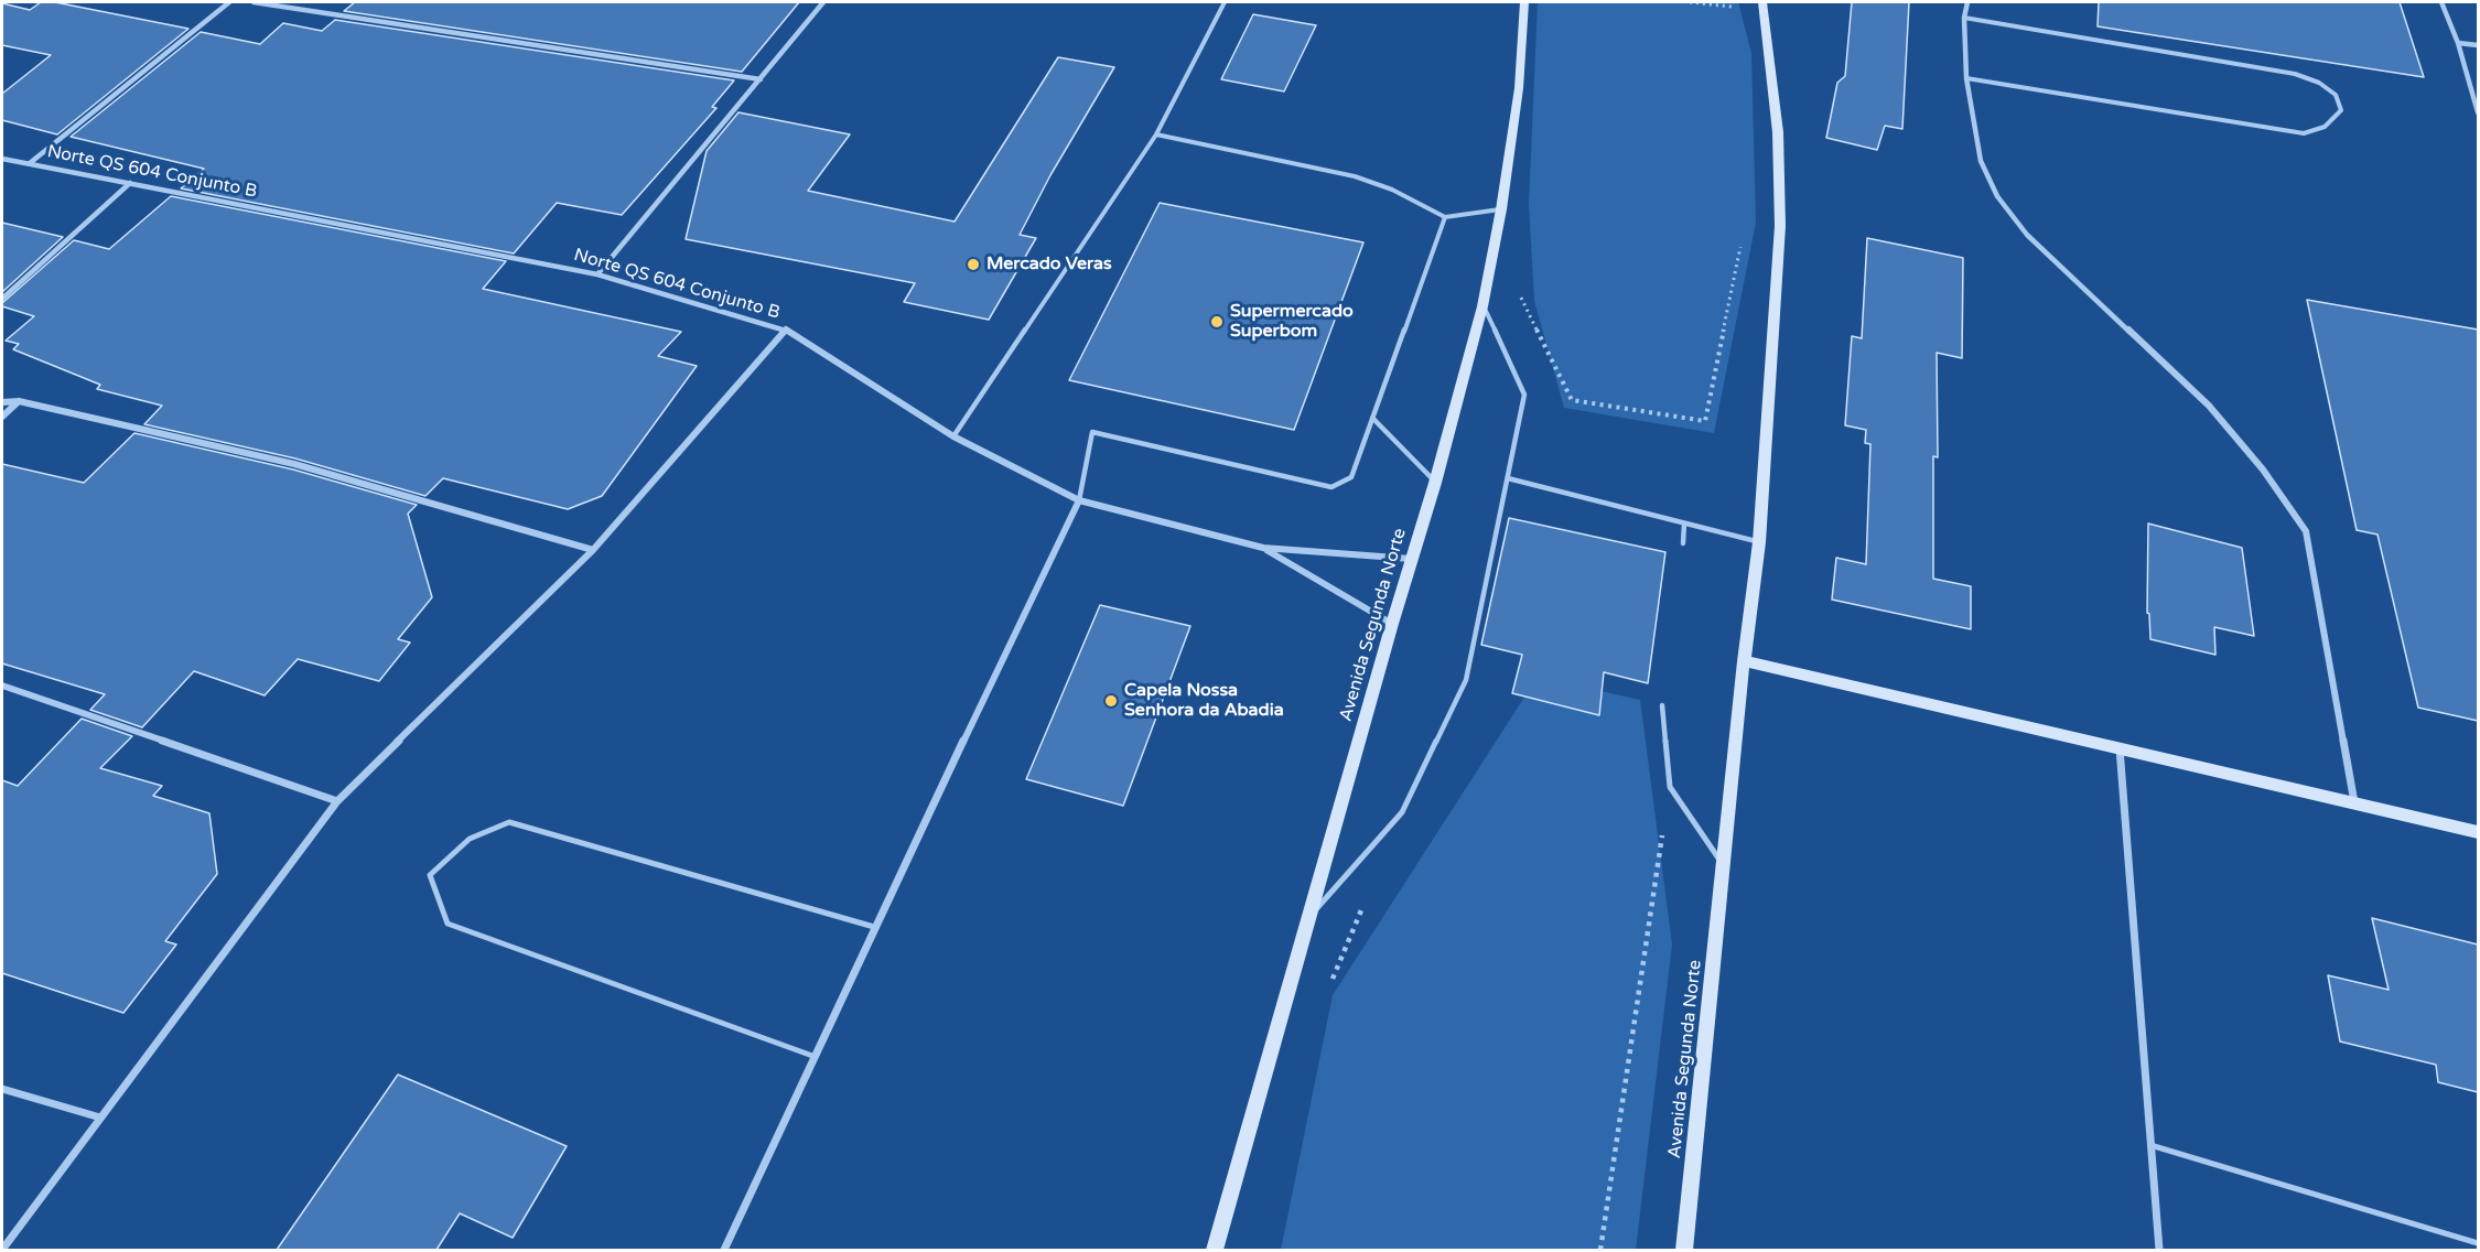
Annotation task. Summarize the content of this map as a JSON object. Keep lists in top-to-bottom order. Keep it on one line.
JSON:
{"streets":{"main road":["Avenida Segunda Norte"],"street":["Norte QS 604 Conjunto B"]},"crossings":[["Norte QS 604 Conjunto B","Avenida Segunda Norte"]],"places":["Mercado Veras","Supermercado Superbom","Capela Nossa Senhora da Abadia"]}
